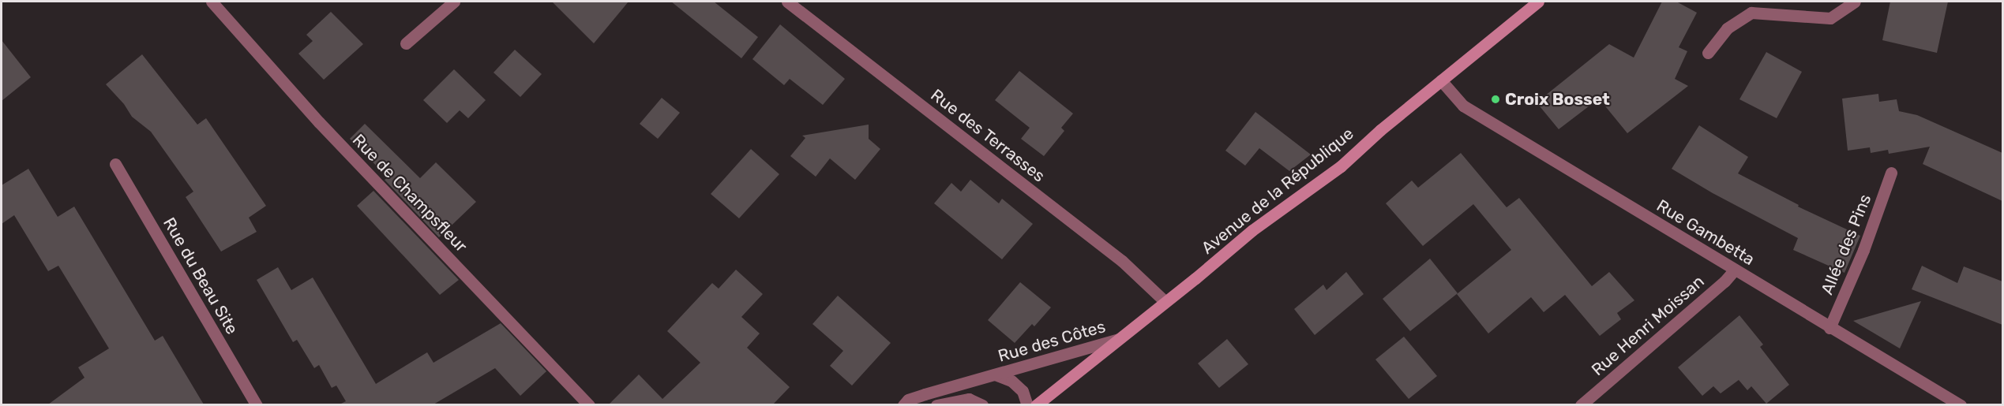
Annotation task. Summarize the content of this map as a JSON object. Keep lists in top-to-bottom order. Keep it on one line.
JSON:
{"streets":{"main road":["Avenue de la République"],"street":["Rue des Terrasses","Rue de Champsfleur","Rue Gambetta","Allée des Pins","Rue du Beau Site","Rue Henri Moissan","Rue des Côtes"]},"crossings":[["Rue des Terrasses","Avenue de la République"],["Avenue de la République","Rue Gambetta"],["Avenue de la République","Rue des Côtes"],["Rue Gambetta","Allée des Pins"],["Rue Gambetta","Rue Henri Moissan"]],"places":["Croix Bosset"]}
